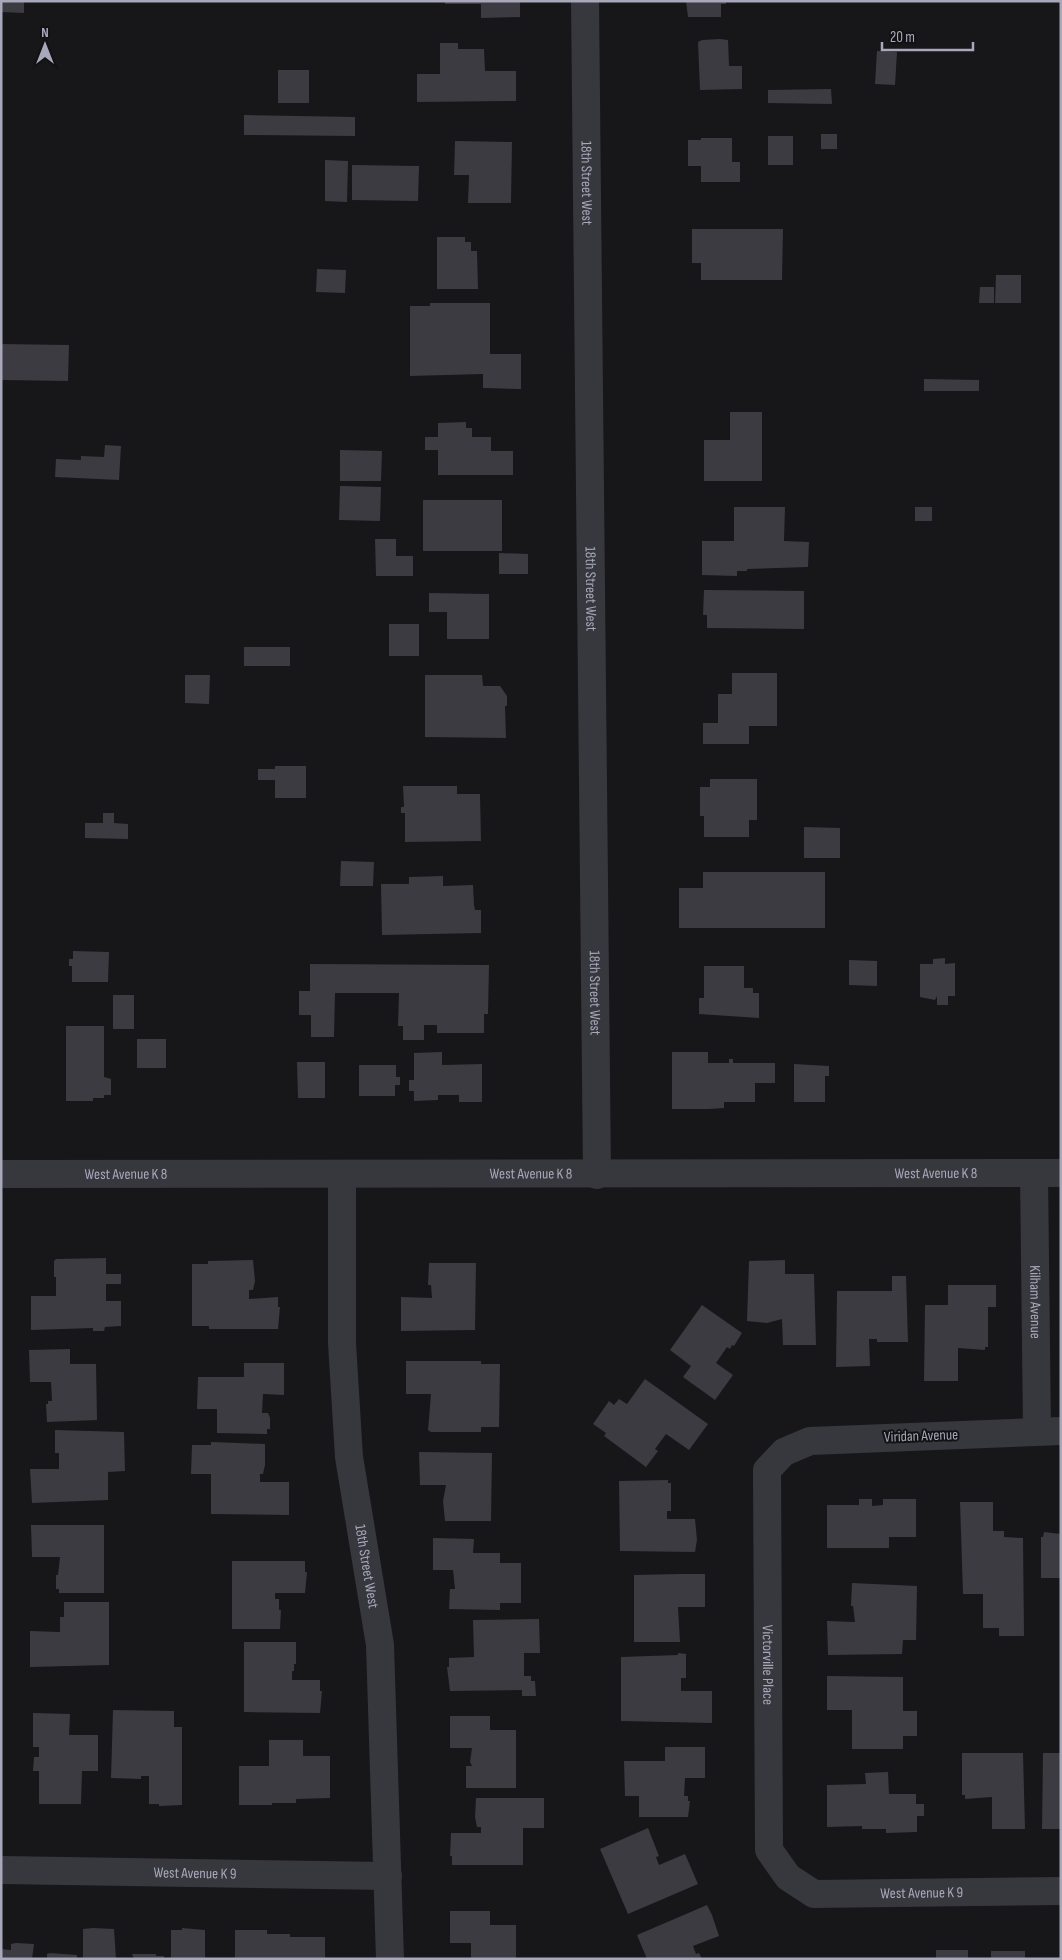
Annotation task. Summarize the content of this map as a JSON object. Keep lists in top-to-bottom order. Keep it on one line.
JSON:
{"streets":{"street":["18th Street West","West Avenue K 8","Kilham Avenue","Viridan Avenue","Victorville Place","West Avenue K 9"]},"crossings":[["18th Street West","West Avenue K 8"],["18th Street West","West Avenue K 9"],["West Avenue K 8","Kilham Avenue"],["Kilham Avenue","Viridan Avenue"],["Viridan Avenue","Victorville Place"],["Victorville Place","West Avenue K 9"]],"scale_bar":"20 m","north":"top"}
